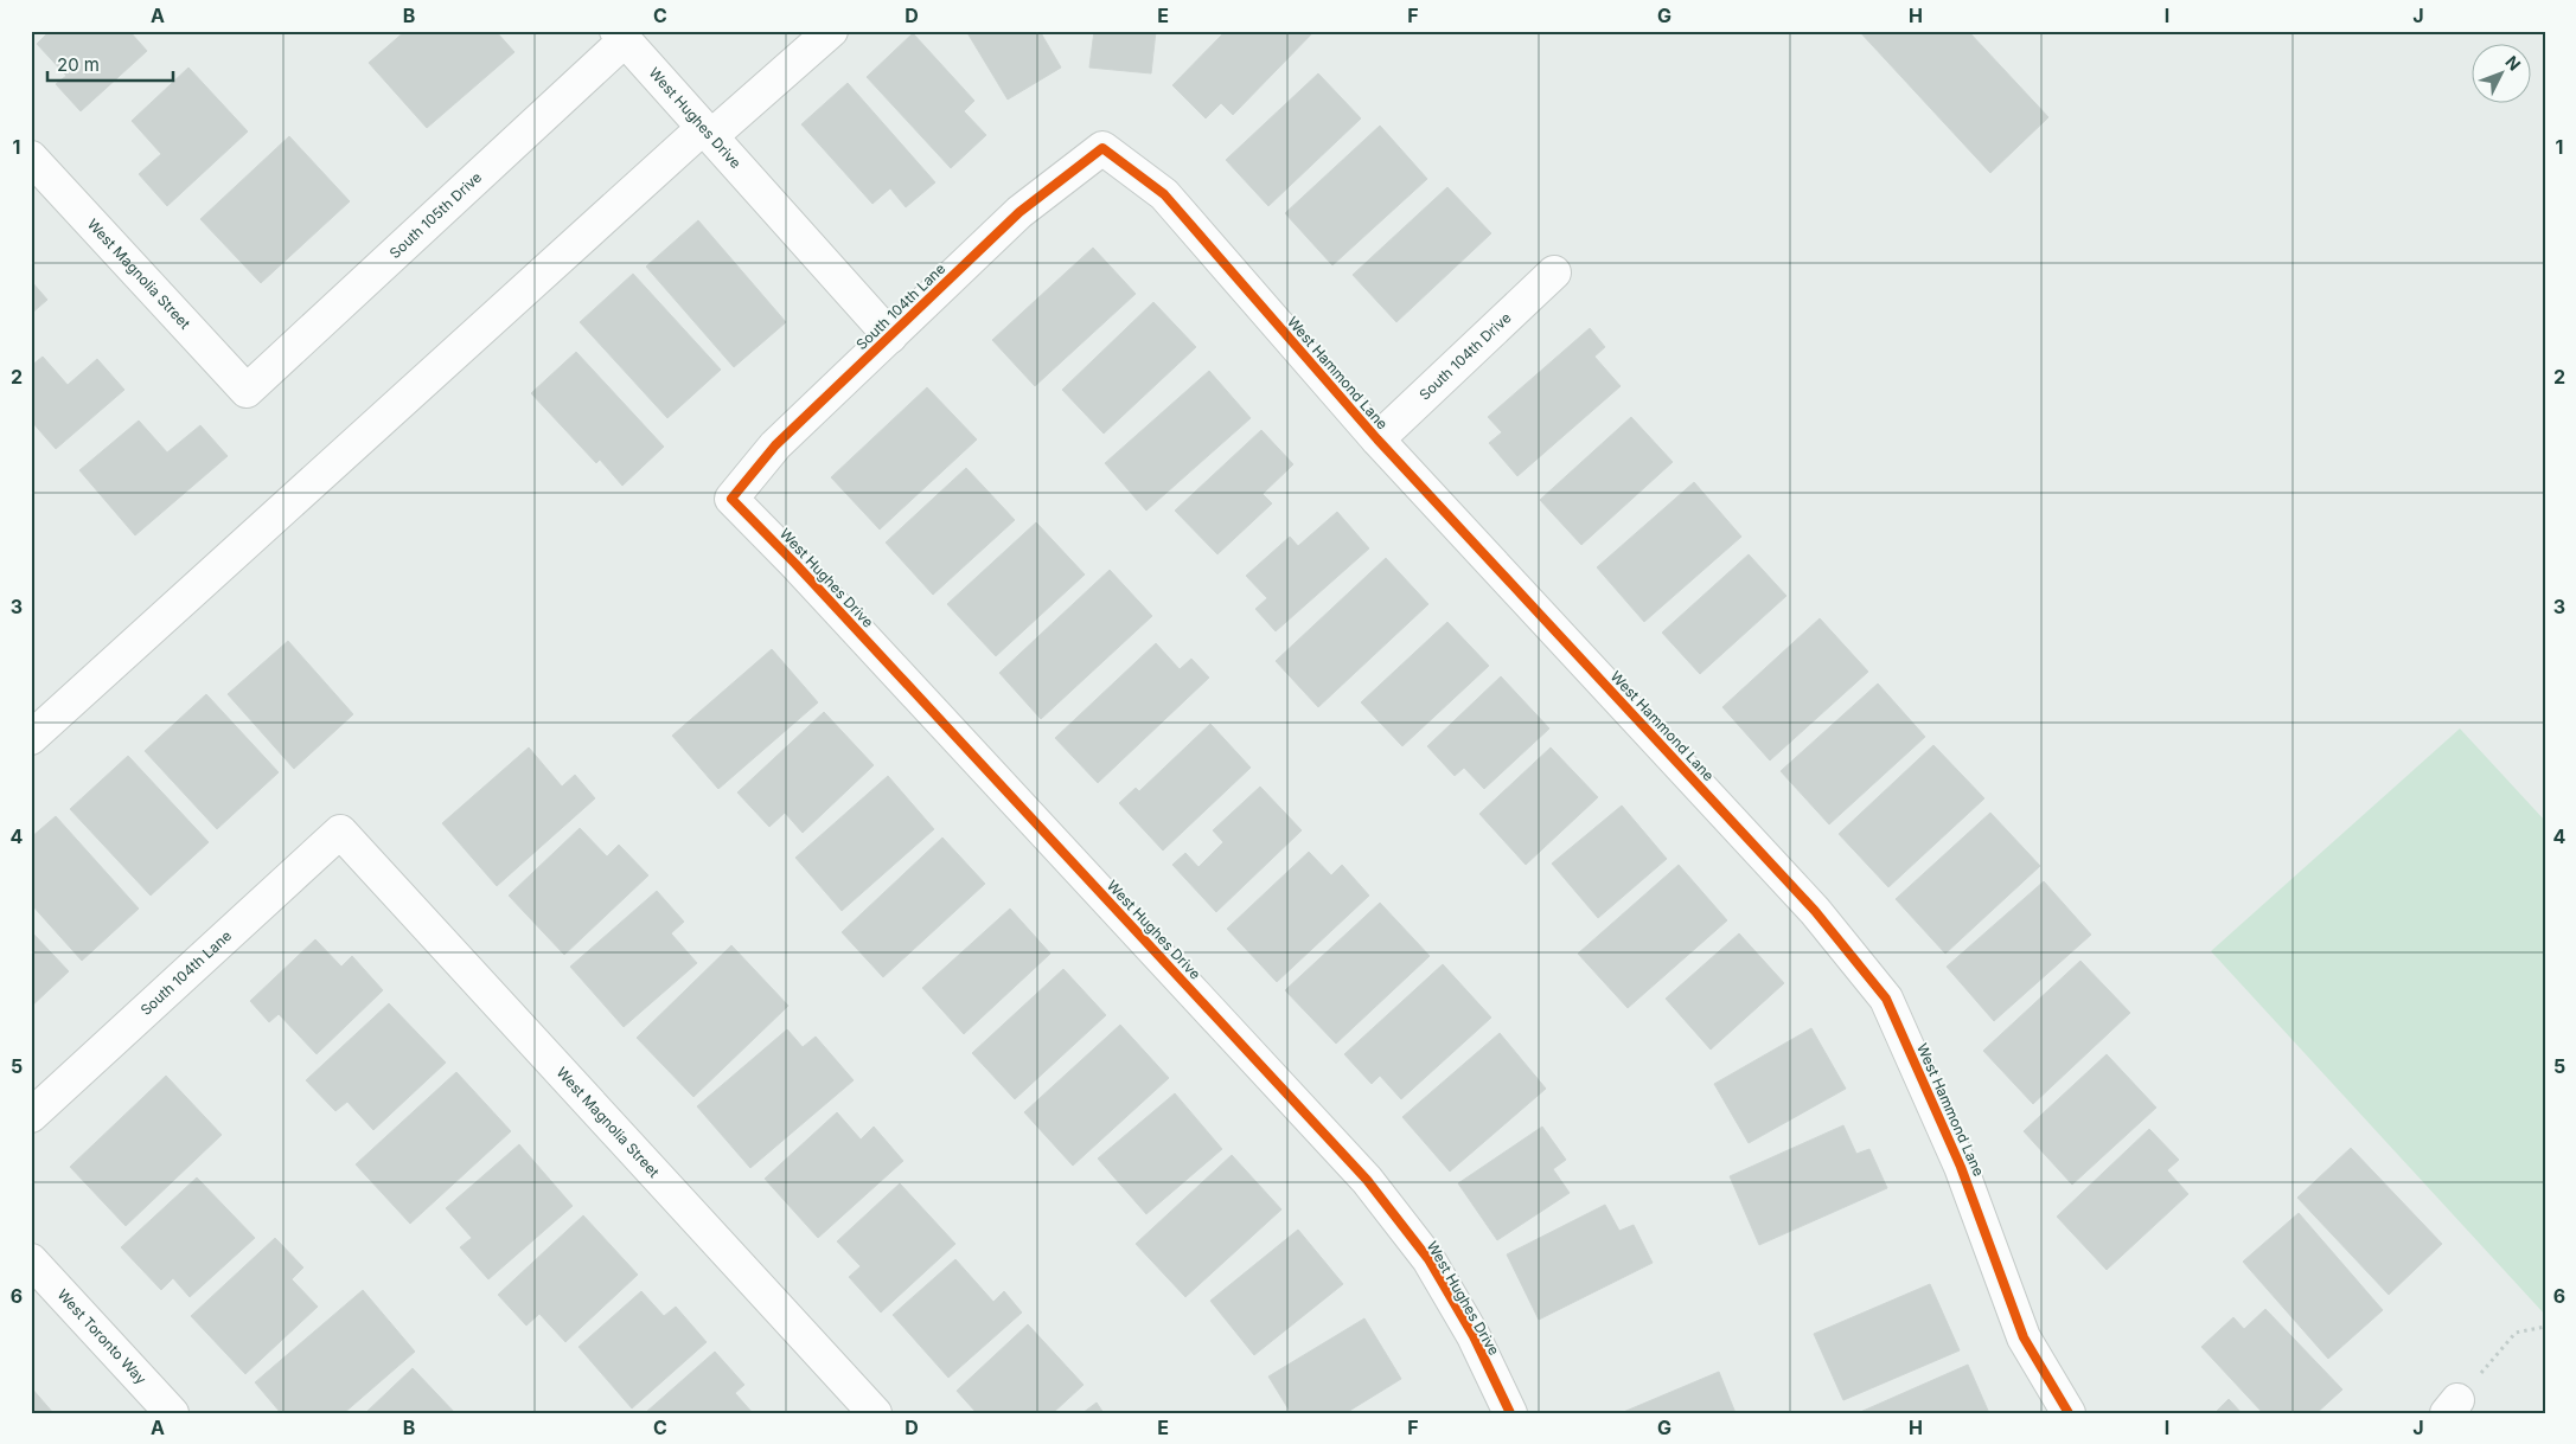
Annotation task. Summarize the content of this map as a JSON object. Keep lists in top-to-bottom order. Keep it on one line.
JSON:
{"streets":{"street":["West Hughes Drive","South 105th Drive","West Magnolia Street","South 104th Lane","South 104th Drive","West Hammond Lane","West Toronto Way"]},"crossings":[["West Hughes Drive","South 105th Drive"],["West Hughes Drive","South 104th Lane"],["South 105th Drive","West Magnolia Street"],["West Magnolia Street","South 104th Lane"],["South 104th Lane","West Hammond Lane"],["South 104th Drive","West Hammond Lane"]],"scale_bar":"20 m","north":"top right","grid":{"columns":["A","B","C","D","E","F","G","H","I","J"],"rows":["1","2","3","4","5","6"]}}
